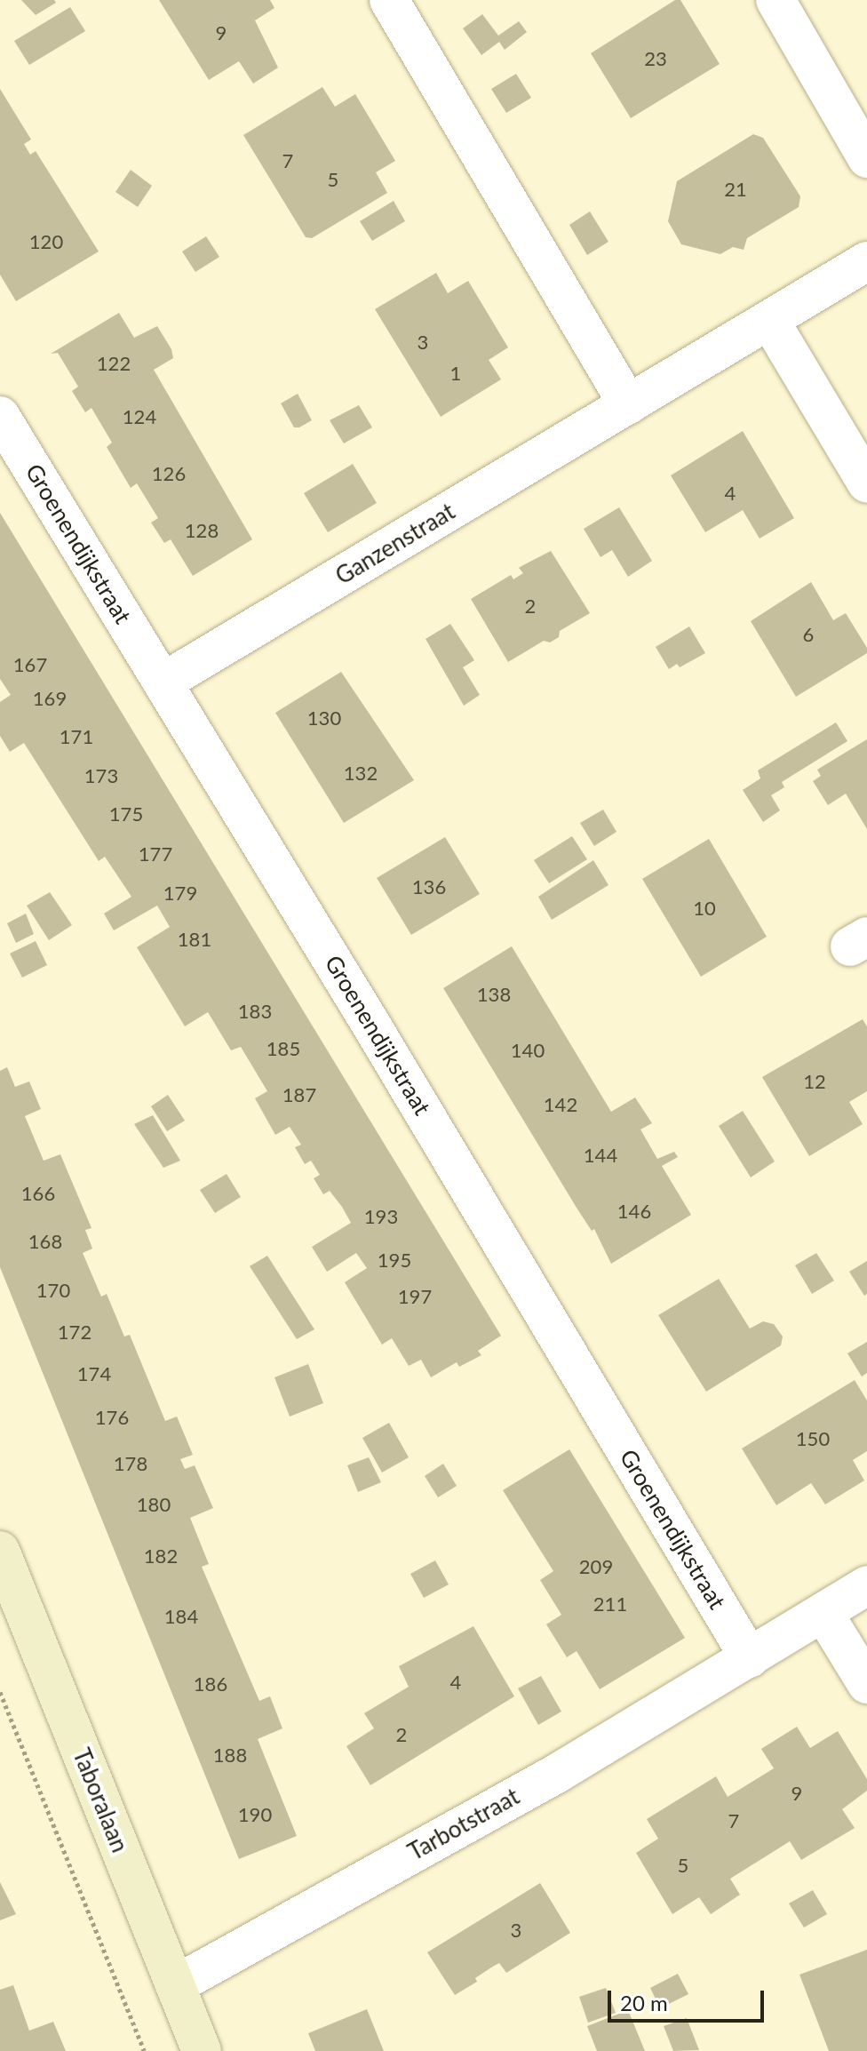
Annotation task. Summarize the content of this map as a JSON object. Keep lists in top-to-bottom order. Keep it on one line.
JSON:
{"streets":{"street":["Groenendijkstraat","Ganzenstraat","Taboralaan","Tarbotstraat"]},"crossings":[["Groenendijkstraat","Ganzenstraat"],["Groenendijkstraat","Tarbotstraat"],["Taboralaan","Tarbotstraat"]],"house_numbers":["9","23","7","5","21","120","3","122","1","124","126","4","128","2","6","167","169","130","171","132","173","175","177","136","179","10","181","138","183","185","140","12","187","142","144","166","146","193","168","195","170","197","172","174","176","150","178","180","182","209","211","184","4","186","2","188","9","190","7","5","3"],"scale_bar":"20 m"}
